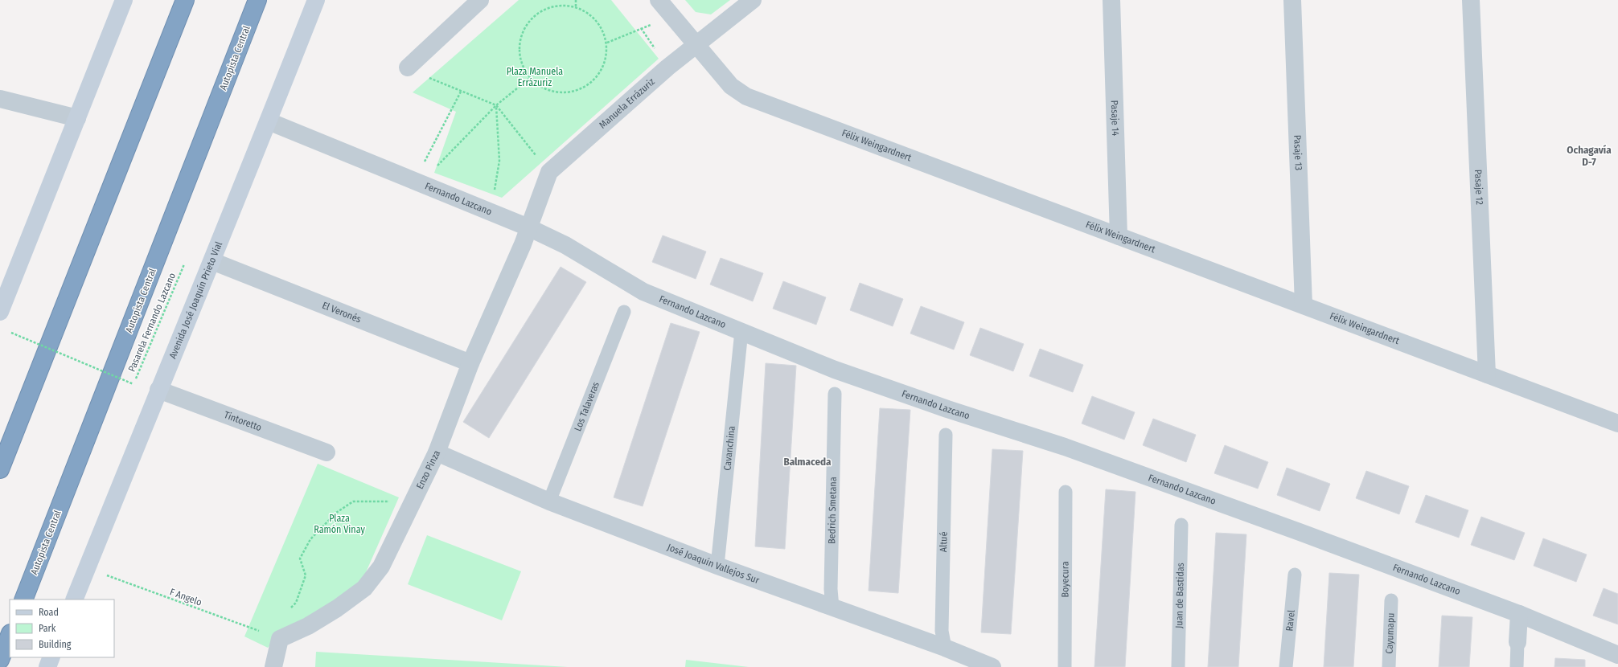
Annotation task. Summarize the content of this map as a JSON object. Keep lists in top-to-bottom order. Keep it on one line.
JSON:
{"streets":{"highway":["Autopista Central"],"main road":["Avenida José Joaquín Prieto Vial"],"street":["Manuela Errázuriz","Pasaje 14","Félix Weingardnert","Pasaje 13","Pasaje 12","Fernando Lazcano","El Veronés","Tintoretto","Enzo Pinza","José Joaquín Vallejos Sur"],"lane":["Los Talaveras","Cavanchina","Bedrich Smetana","Altué","Boyecura","Juan de Bastidas","Ravel","Cayumapu"],"path":["Pasarela Fernando Lazcano","F Angelo"]},"crossings":[["Manuela Errázuriz","Félix Weingardnert"],["Manuela Errázuriz","Fernando Lazcano"],["Manuela Errázuriz","Enzo Pinza"],["Pasaje 14","Félix Weingardnert"],["Félix Weingardnert","Pasaje 13"],["Félix Weingardnert","Pasaje 12"],["Fernando Lazcano","Avenida José Joaquín Prieto Vial"],["Fernando Lazcano","Cavanchina"],["Fernando Lazcano","Enzo Pinza"],["Avenida José Joaquín Prieto Vial","El Veronés"],["Avenida José Joaquín Prieto Vial","Tintoretto"],["Avenida José Joaquín Prieto Vial","F Angelo"],["El Veronés","Enzo Pinza"],["Los Talaveras","José Joaquín Vallejos Sur"],["Cavanchina","José Joaquín Vallejos Sur"],["Enzo Pinza","José Joaquín Vallejos Sur"],["Enzo Pinza","F Angelo"],["Bedrich Smetana","José Joaquín Vallejos Sur"],["Altué","José Joaquín Vallejos Sur"]],"districts":["Ochagavía D-7","Balmaceda"],"parks":["Plaza Manuela Errázuriz","Plaza Ramón Vinay"],"legend":["Road","Park","Building"]}
